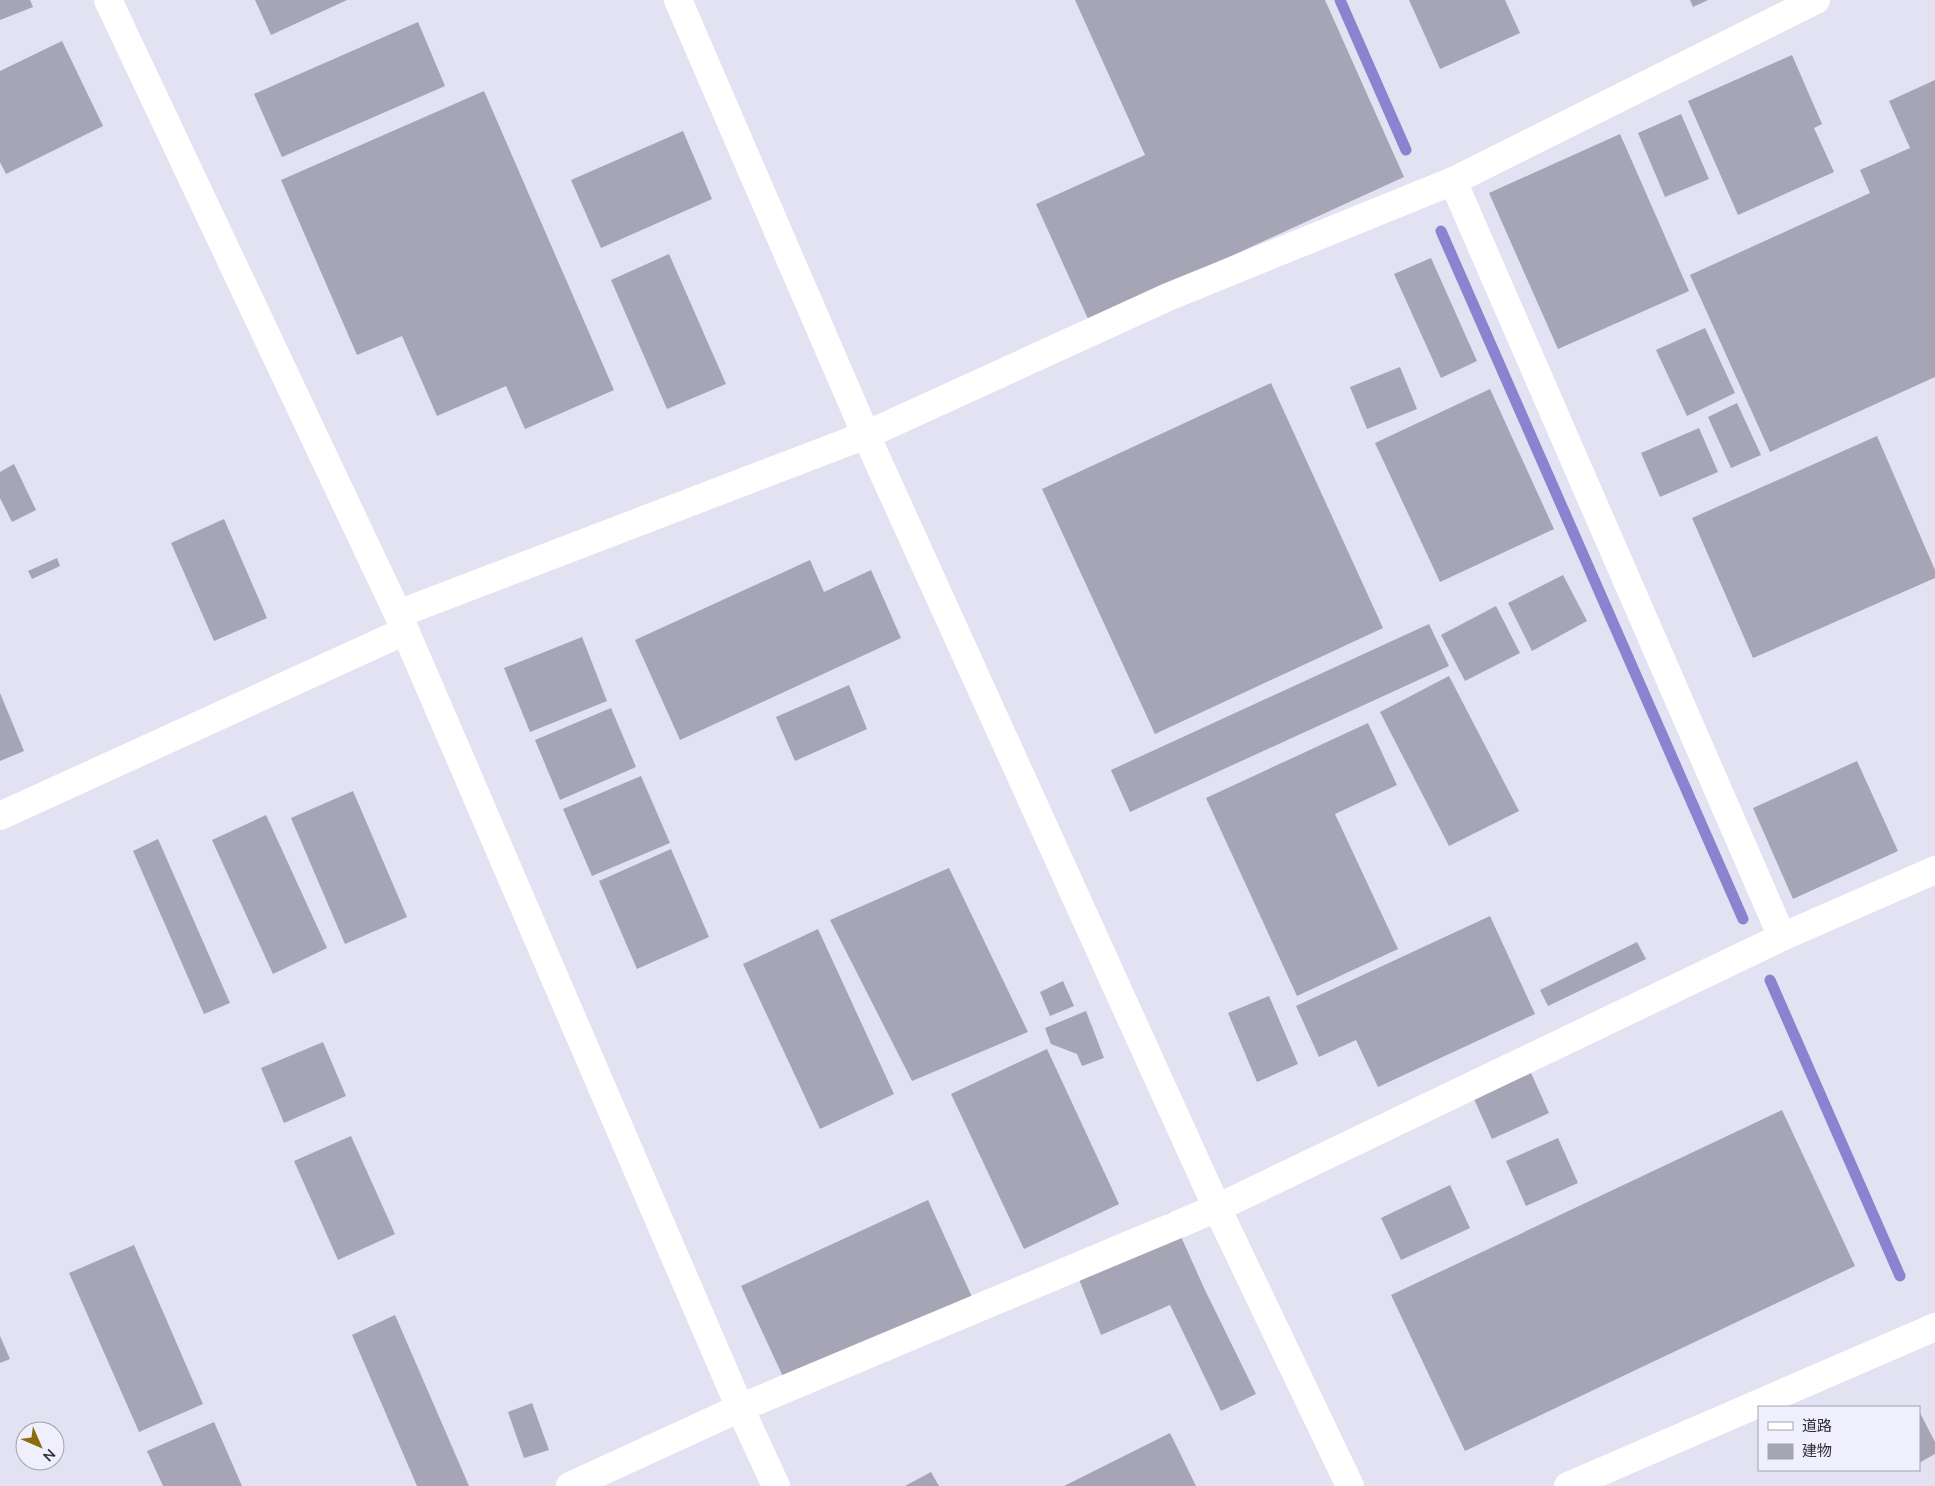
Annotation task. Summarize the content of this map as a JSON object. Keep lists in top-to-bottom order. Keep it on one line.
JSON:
{"legend":["道路","建物"],"north":"bottom right"}
